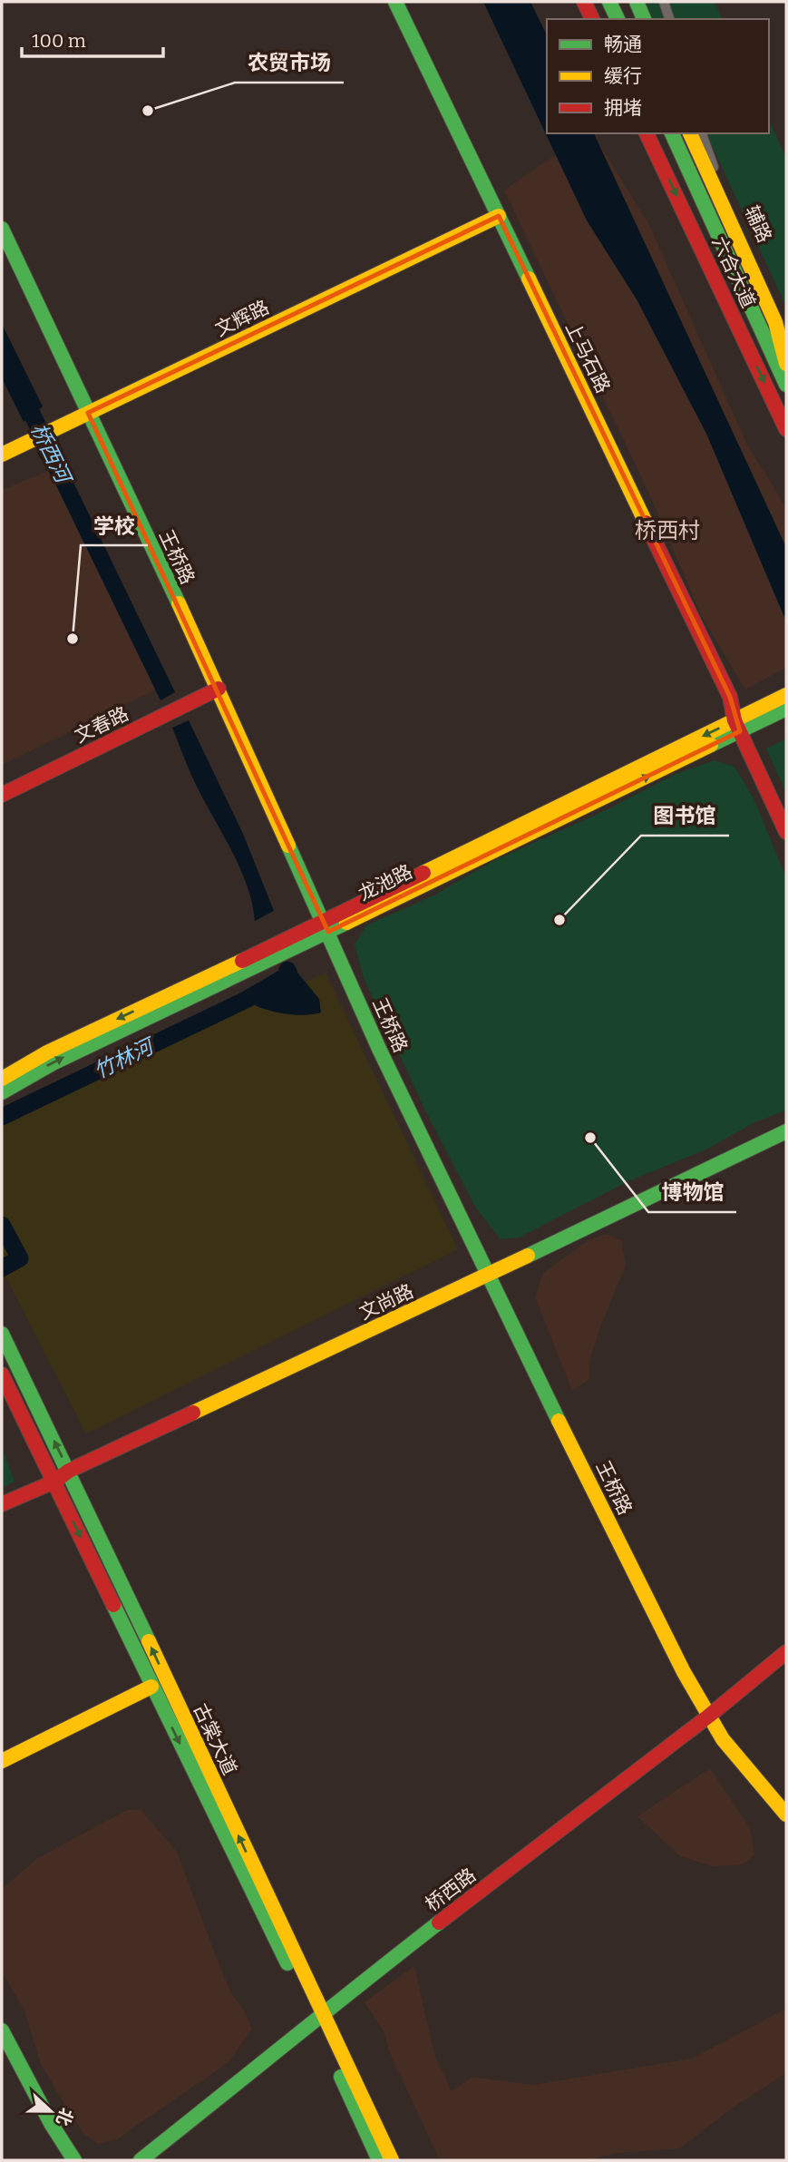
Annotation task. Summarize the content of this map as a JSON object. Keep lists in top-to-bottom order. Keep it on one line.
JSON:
{"streets":{"main road":["六合大道","文辉路","上马石路","王桥路","文春路","龙池路","文尚路","古棠大道","桥西路"],"street":["辅路"]},"crossings":[["文辉路","上马石路"],["文辉路","王桥路"],["上马石路","龙池路"],["王桥路","文春路"],["王桥路","龙池路"],["王桥路","文尚路"],["王桥路","桥西路"],["文尚路","古棠大道"],["古棠大道","桥西路"]],"districts":["桥西村"],"water":["桥西河","竹林河"],"places":["农贸市场","学校","图书馆","博物馆"],"legend":["畅通","缓行","拥堵"],"scale_bar":"100 m","north":"right"}
